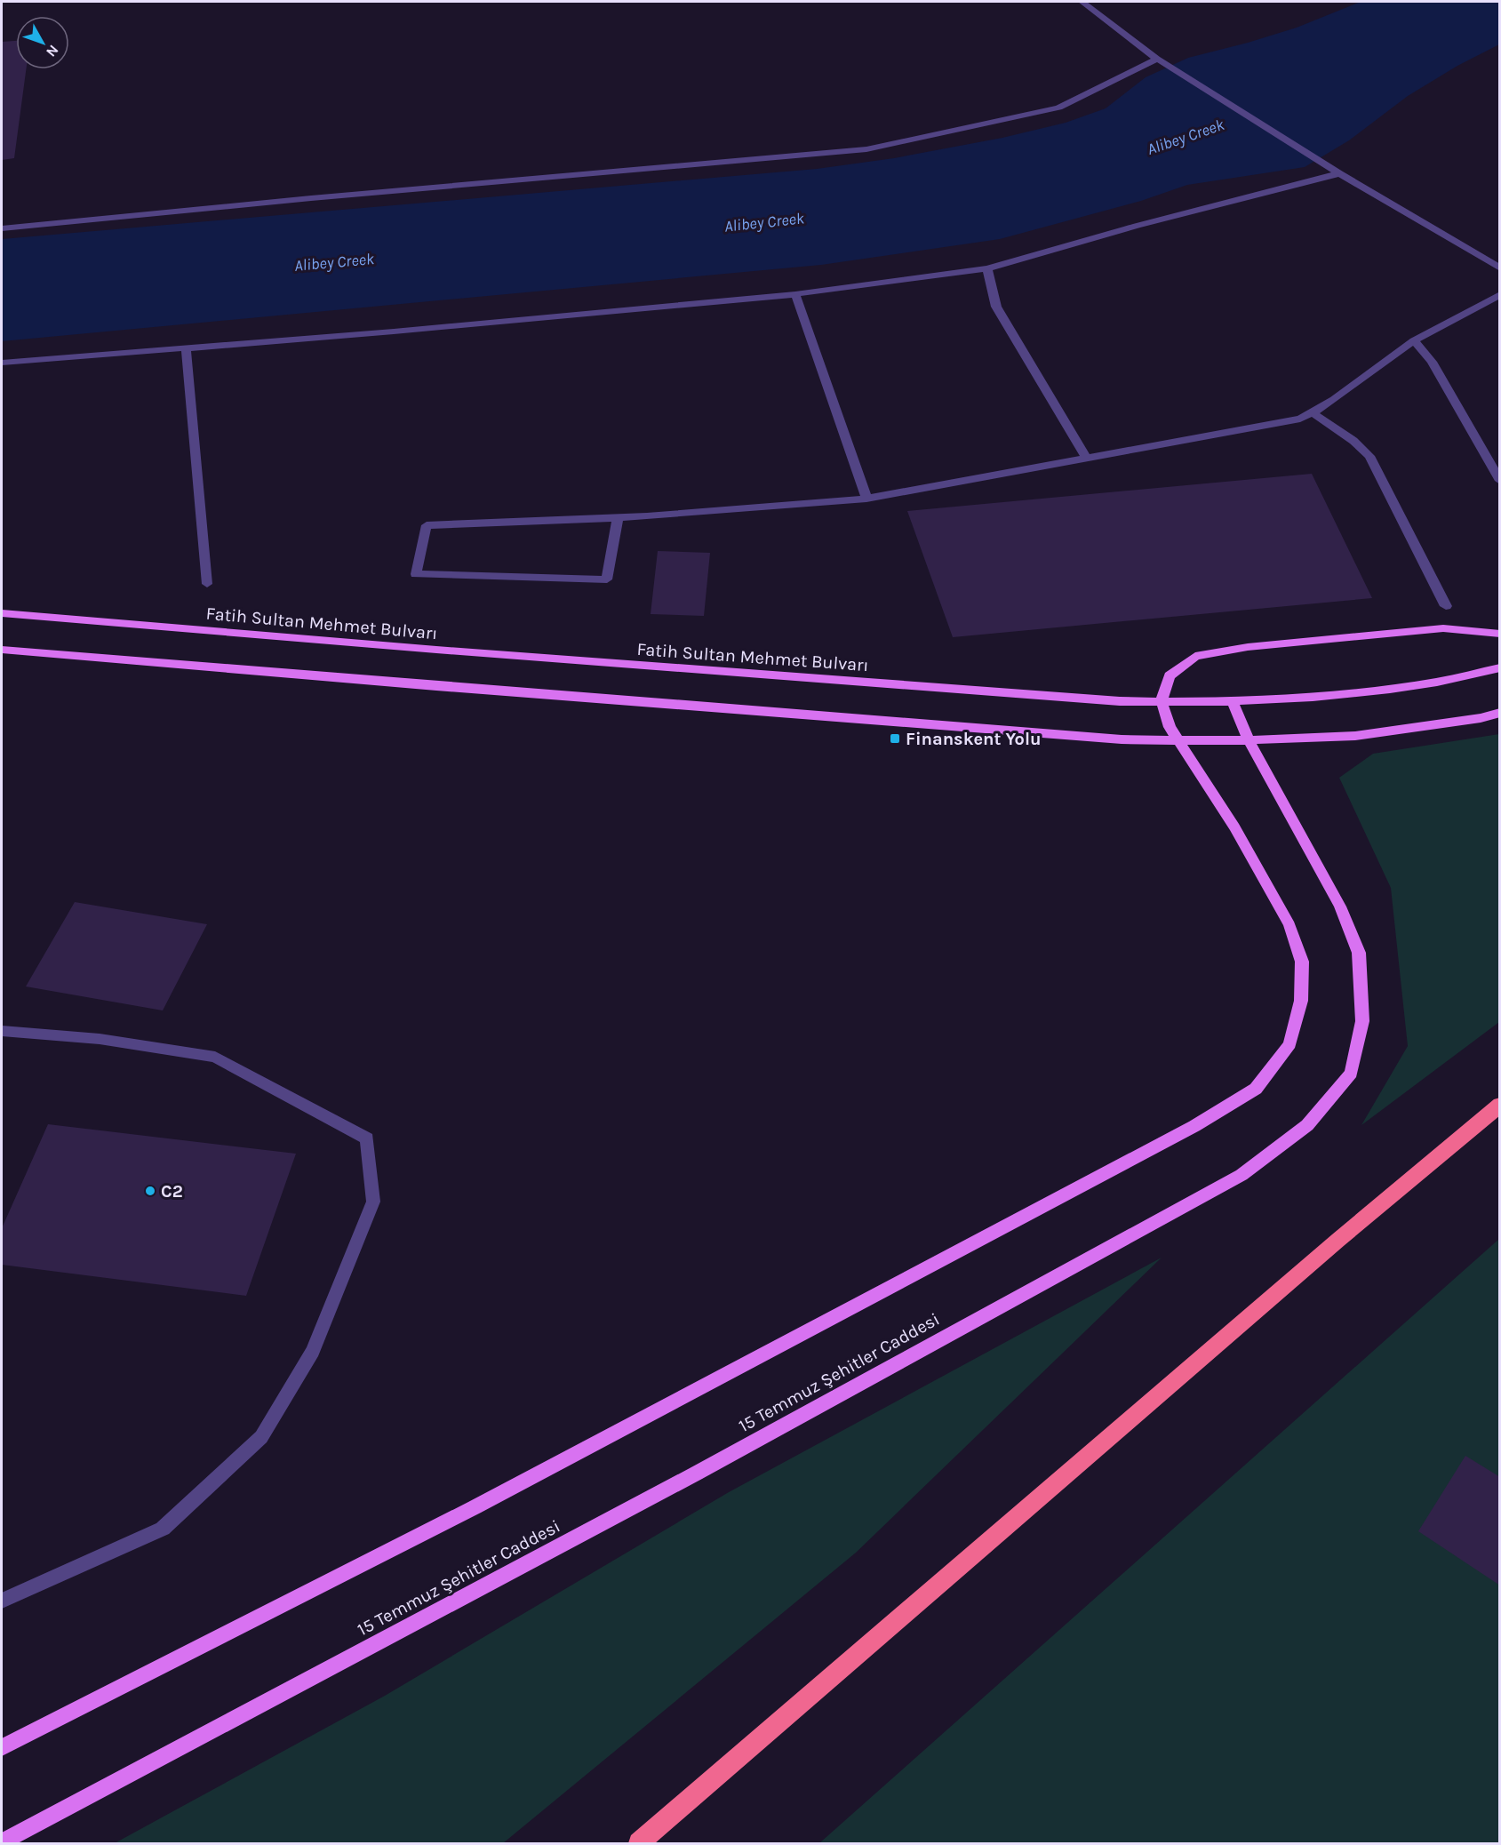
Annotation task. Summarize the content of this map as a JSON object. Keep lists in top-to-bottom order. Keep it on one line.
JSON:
{"streets":{"main road":["Fatih Sultan Mehmet Bulvarı","15 Temmuz Şehitler Caddesi"]},"crossings":[["Fatih Sultan Mehmet Bulvarı","15 Temmuz Şehitler Caddesi"]],"water":["Alibey Creek"],"places":{"transit":["Finanskent Yolu"],"other":["C2"]},"north":"bottom right"}
